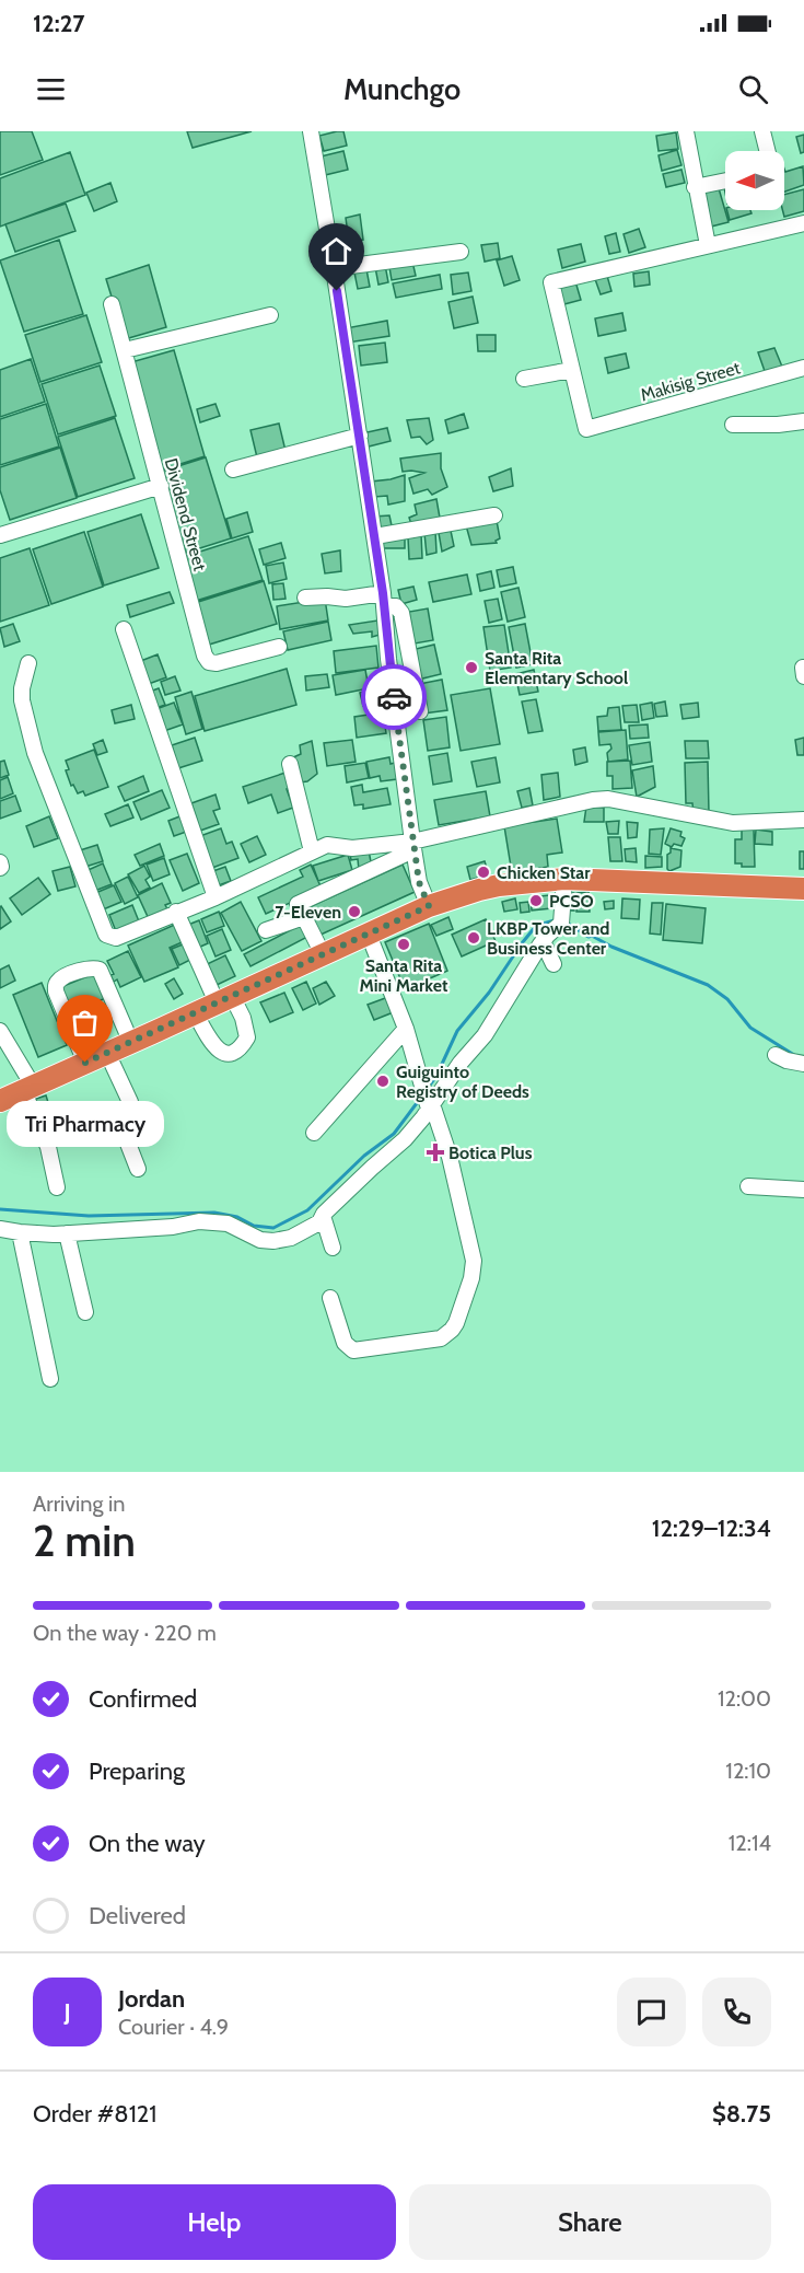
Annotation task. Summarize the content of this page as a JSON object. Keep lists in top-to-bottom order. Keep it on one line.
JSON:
{"streets":{"street":["Makisig Street","Dividend Street"]},"places":{"other":["Santa Rita Elementary School","Chicken Star","PCSO","7-Eleven","LKBP Tower and Business Center","Santa Rita Mini Market","Tri Pharmacy","Guiguinto Registry of Deeds"],"health":["Botica Plus"]},"north":"left","page":{"status":"12:27","header":"Munchgo","bubble":"Tri Pharmacy","heading":["2 min","Arriving in","12:29–12:34"],"panel":["Jordan","Courier · 4.9","Order #8121","$8.75"],"bar":"On the way · 220 m","list":[["Confirmed","12:00"],["Preparing","12:10"],["On the way","12:14"],"Delivered"],"round":"J","buttons":["Help","Share"]}}
